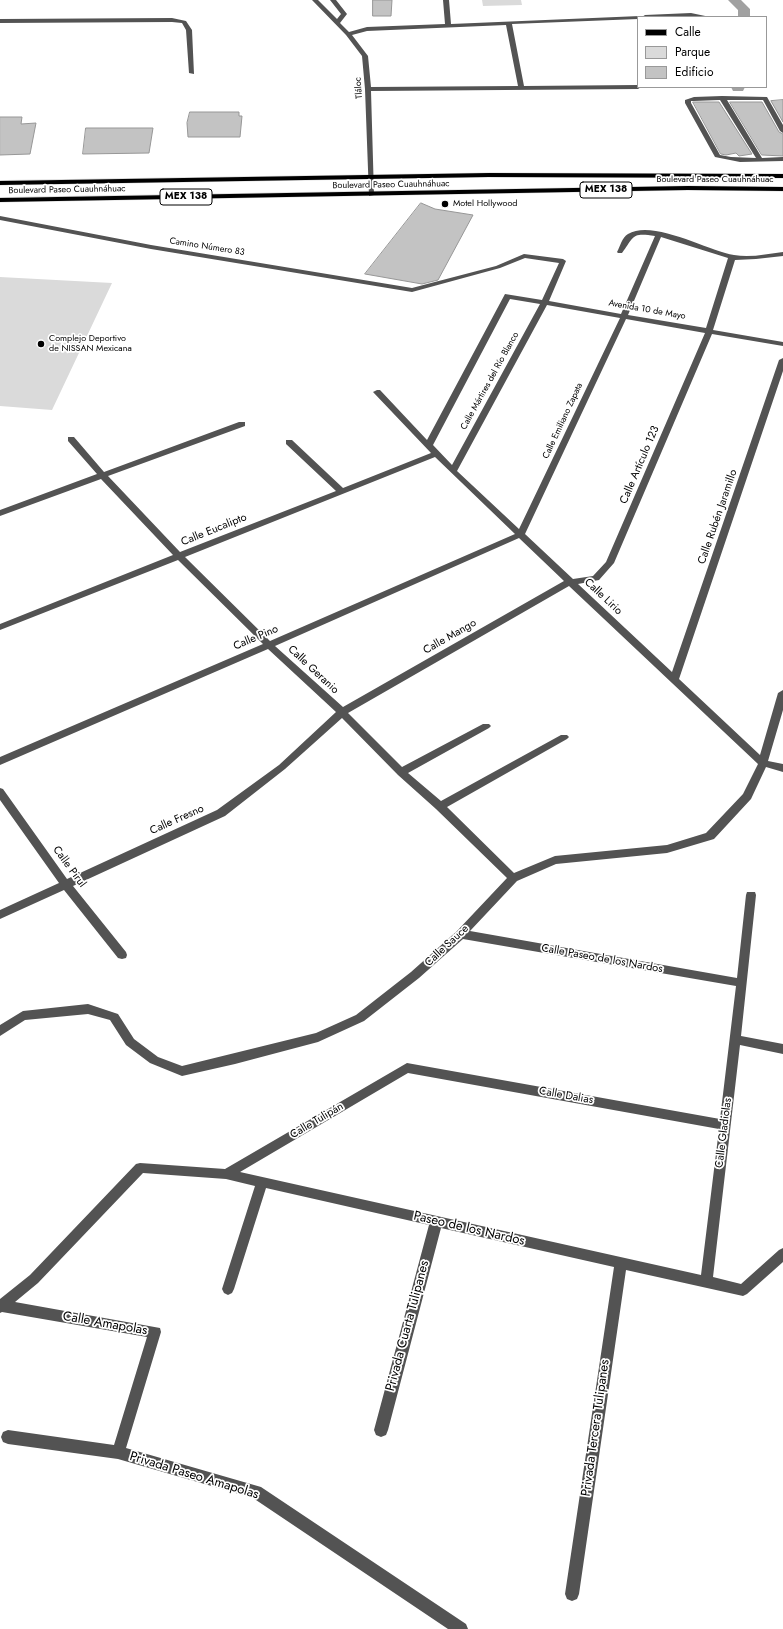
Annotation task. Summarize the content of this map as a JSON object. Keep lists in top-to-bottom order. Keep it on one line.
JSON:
{"streets":{"main road":["Boulevard Paseo Cuauhnáhuac","MEX 138"],"street":["Tláloc","Camino Número 83","Avenida 10 de Mayo","Calle Mártires del Río Blanco","Calle Emiliano Zapata","Calle Artículo 123","Calle Rubén Jaramillo","Calle Eucalipto","Calle Lirio","Calle Mango","Calle Pino","Calle Geranio","Calle Fresno","Calle Pirul","Calle Sauce","Calle Paseo de los Nardos","Calle Dalias","Calle Tulipán","Calle Gladiolas","Paseo de los Nardos","Calle Amapolas","Privada Cuarta Tulipanes","Privada Tercera Tulipanes","Privada Paseo Amapolas"]},"crossings":[["Tláloc","Boulevard Paseo Cuauhnáhuac"],["Camino Número 83","Calle Mártires del Río Blanco"],["Avenida 10 de Mayo","Calle Mártires del Río Blanco"],["Avenida 10 de Mayo","Calle Emiliano Zapata"],["Avenida 10 de Mayo","Calle Artículo 123"],["Avenida 10 de Mayo","Calle Lirio"],["Calle Mártires del Río Blanco","Calle Lirio"],["Calle Emiliano Zapata","Calle Lirio"],["Calle Emiliano Zapata","Calle Pino"],["Calle Artículo 123","Calle Lirio"],["Calle Artículo 123","Calle Mango"],["Calle Rubén Jaramillo","Calle Lirio"],["Calle Eucalipto","Calle Lirio"],["Calle Eucalipto","Calle Geranio"],["Calle Lirio","Calle Mango"],["Calle Lirio","Calle Pino"],["Calle Lirio","Calle Sauce"],["Calle Mango","Calle Geranio"],["Calle Mango","Calle Fresno"],["Calle Pino","Calle Geranio"],["Calle Geranio","Calle Fresno"],["Calle Geranio","Calle Sauce"],["Calle Fresno","Calle Pirul"],["Calle Sauce","Calle Paseo de los Nardos"],["Calle Paseo de los Nardos","Calle Gladiolas"],["Calle Dalias","Calle Tulipán"],["Calle Dalias","Calle Gladiolas"],["Calle Tulipán","Paseo de los Nardos"],["Calle Gladiolas","Paseo de los Nardos"],["Paseo de los Nardos","Calle Amapolas"],["Paseo de los Nardos","Privada Cuarta Tulipanes"],["Paseo de los Nardos","Privada Tercera Tulipanes"],["Calle Amapolas","Privada Paseo Amapolas"]],"places":["Motel Hollywood","Complejo Deportivo de NISSAN Mexicana"],"legend":["Calle","Parque","Edificio"]}
